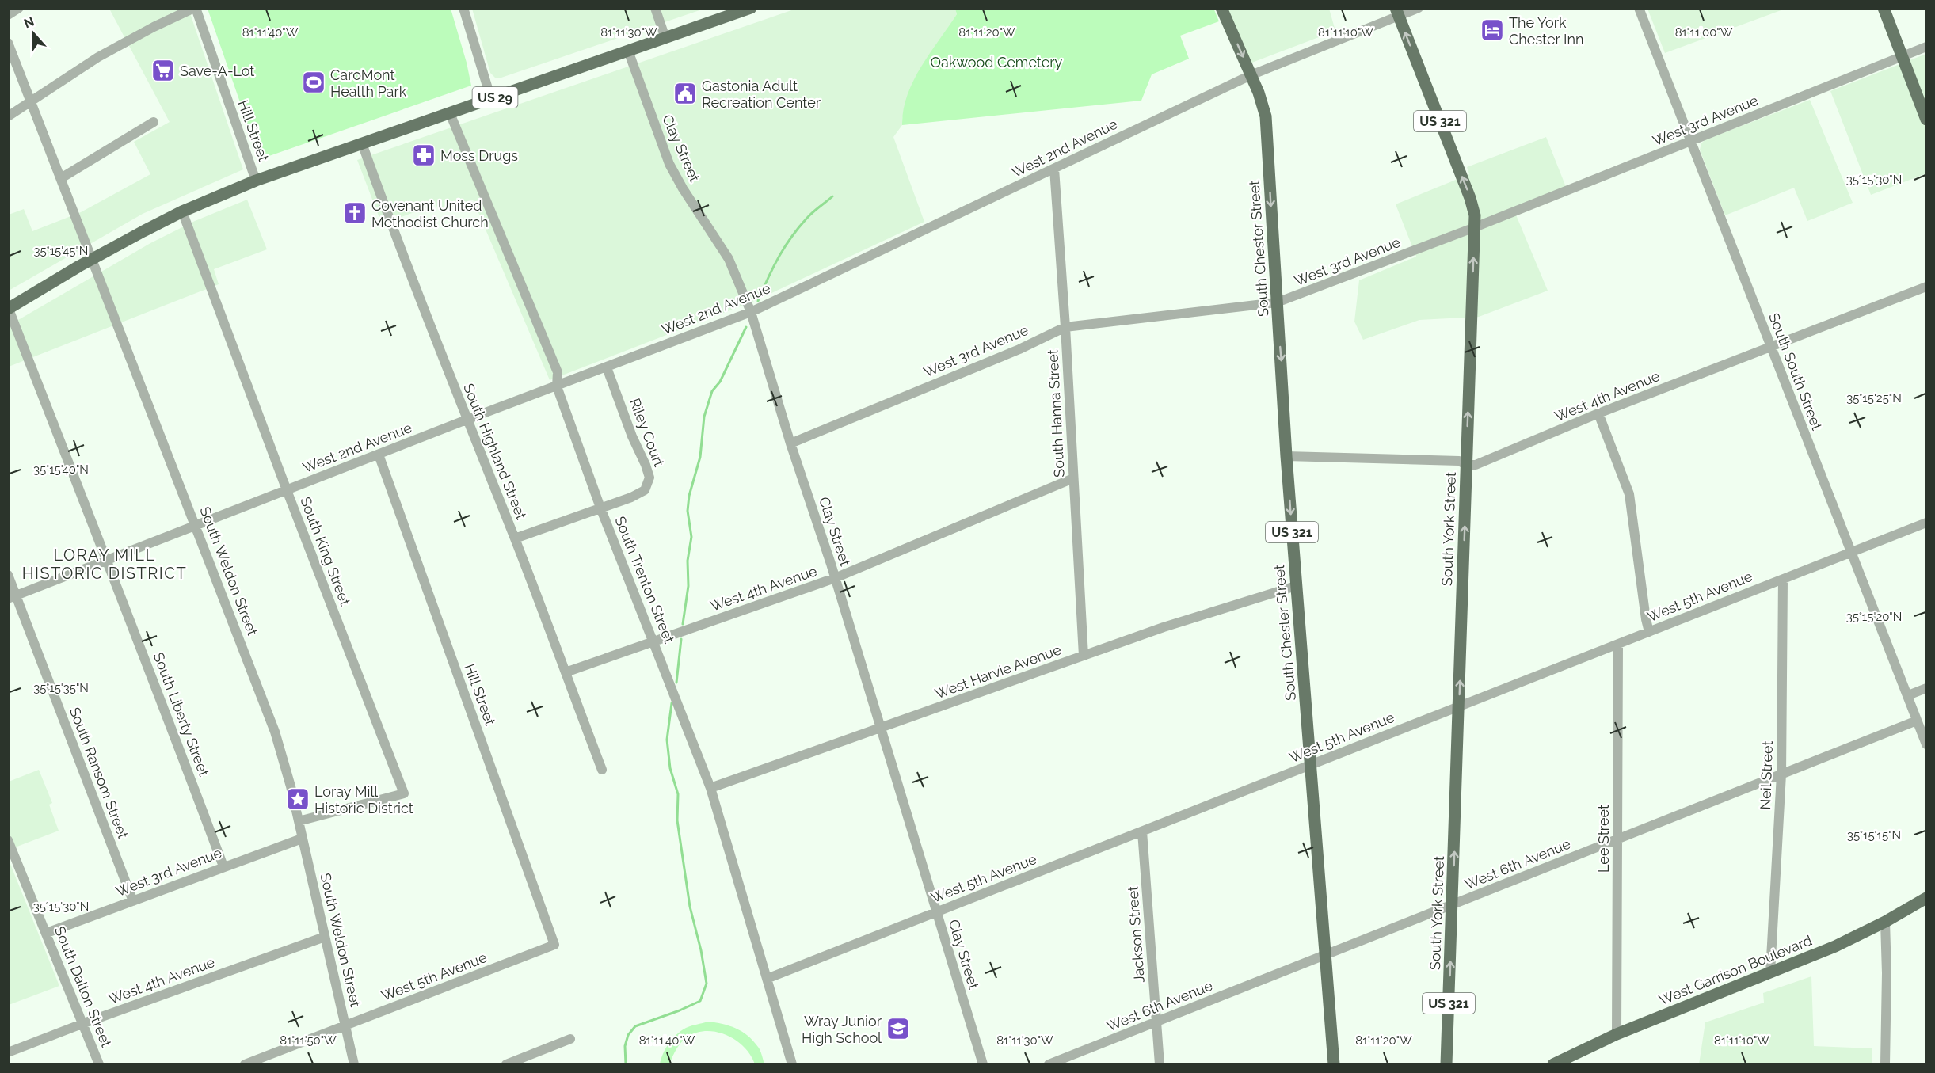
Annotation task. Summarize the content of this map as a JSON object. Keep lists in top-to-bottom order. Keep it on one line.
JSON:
{"streets":{"main road":["US 29","US 321","South Chester Street","South York Street","West Garrison Boulevard"],"street":["West 3rd Avenue","Hill Street","Clay Street","West 2nd Avenue","South South Street","West 4th Avenue","South Hanna Street","Riley Court","South Highland Street","South King Street","South Weldon Street","South Trenton Street","West 5th Avenue","West Harvie Avenue","South Liberty Street","South Ransom Street","Neil Street","Lee Street","West 6th Avenue","Jackson Street","South Dalton Street"]},"crossings":[["US 29","Hill Street"],["US 29","Clay Street"],["US 29","South Highland Street"],["US 29","South King Street"],["US 29","South Weldon Street"],["US 29","South Trenton Street"],["US 29","South Liberty Street"],["West 3rd Avenue","Clay Street"],["West 3rd Avenue","South Chester Street"],["West 3rd Avenue","South South Street"],["West 3rd Avenue","South Hanna Street"],["West 3rd Avenue","South York Street"],["West 3rd Avenue","South Weldon Street"],["West 3rd Avenue","South Liberty Street"],["West 3rd Avenue","South Ransom Street"],["West 3rd Avenue","South Dalton Street"],["Hill Street","West 2nd Avenue"],["Hill Street","West 5th Avenue"],["Clay Street","West 2nd Avenue"],["Clay Street","West 4th Avenue"],["Clay Street","West 5th Avenue"],["Clay Street","West Harvie Avenue"],["West 2nd Avenue","South Chester Street"],["West 2nd Avenue","South Hanna Street"],["West 2nd Avenue","Riley Court"],["West 2nd Avenue","South Highland Street"],["West 2nd Avenue","South York Street"],["West 2nd Avenue","South King Street"],["West 2nd Avenue","South Weldon Street"],["West 2nd Avenue","South Trenton Street"],["West 2nd Avenue","South Liberty Street"],["West 2nd Avenue","South Ransom Street"],["South Chester Street","West 4th Avenue"],["South Chester Street","West 5th Avenue"],["South Chester Street","West Harvie Avenue"],["South Chester Street","West 6th Avenue"],["South South Street","West 4th Avenue"],["South South Street","West 5th Avenue"],["South South Street","West 6th Avenue"],["West 4th Avenue","South Hanna Street"],["West 4th Avenue","South Highland Street"],["West 4th Avenue","South York Street"],["West 4th Avenue","South Weldon Street"],["West 4th Avenue","South Trenton Street"],["West 4th Avenue","South Dalton Street"],["South Hanna Street","West Harvie Avenue"],["Riley Court","South Trenton Street"],["South York Street","West 5th Avenue"],["South York Street","West 6th Avenue"],["South King Street","South Weldon Street"],["South Weldon Street","West 5th Avenue"],["South Trenton Street","West 5th Avenue"],["South Trenton Street","West Harvie Avenue"],["West 5th Avenue","Neil Street"],["West 5th Avenue","Lee Street"],["West 5th Avenue","Jackson Street"],["Neil Street","West 6th Avenue"],["Neil Street","West Garrison Boulevard"],["Lee Street","West 6th Avenue"],["Lee Street","West Garrison Boulevard"],["West 6th Avenue","Jackson Street"]],"one_way":["South Chester Street","South York Street"],"districts":["LORAY MILL HISTORIC DISTRICT"],"parks":["Oakwood Cemetery"],"places":{"hotel":["The York Chester Inn"],"supermarket":["Save-A-Lot"],"sports":["CaroMont Health Park"],"public building":["Gastonia Adult Recreation Center"],"pharmacy":["Moss Drugs"],"church":["Covenant United Methodist Church"],"place":["Loray Mill Historic District"],"school or university":["Wray Junior High School"]},"north":"top","coordinates":["81°11'00\"W","81°11'40\"W","81°11'30\"W","81°11'20\"W","81°11'10\"W","35°15'30\"N","35°15'45\"N","35°15'25\"N","35°15'40\"N","35°15'20\"N","35°15'35\"N","35°15'15\"N","81°11'50\"W"]}
